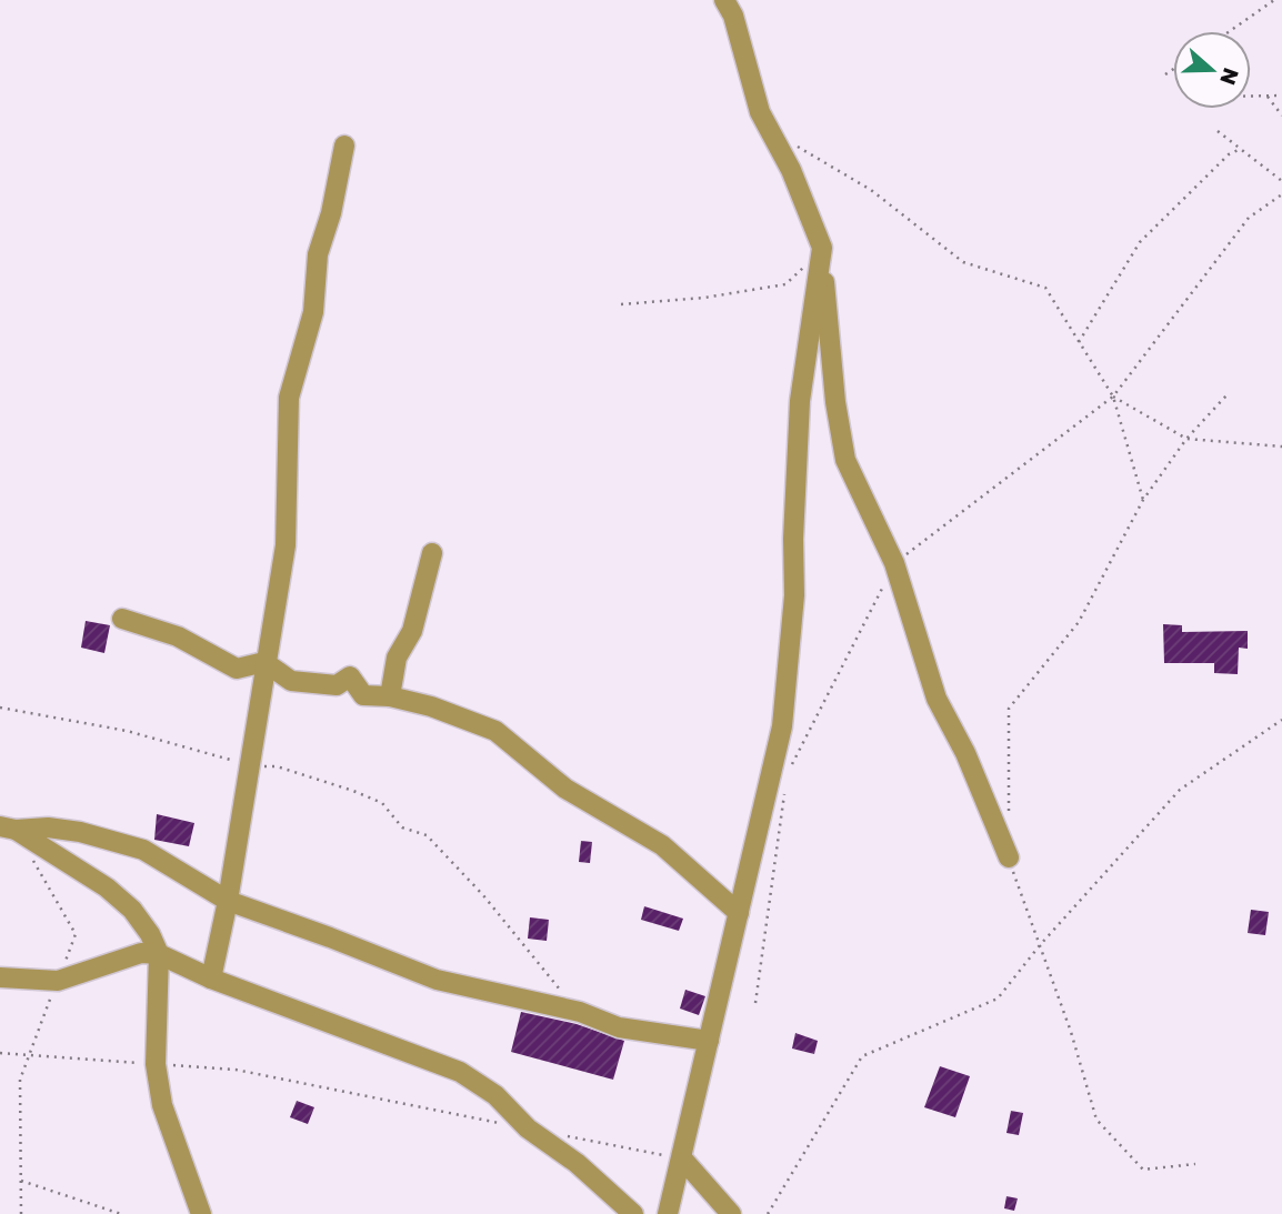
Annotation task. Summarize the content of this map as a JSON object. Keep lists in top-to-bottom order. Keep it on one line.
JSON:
{"north":"right"}
